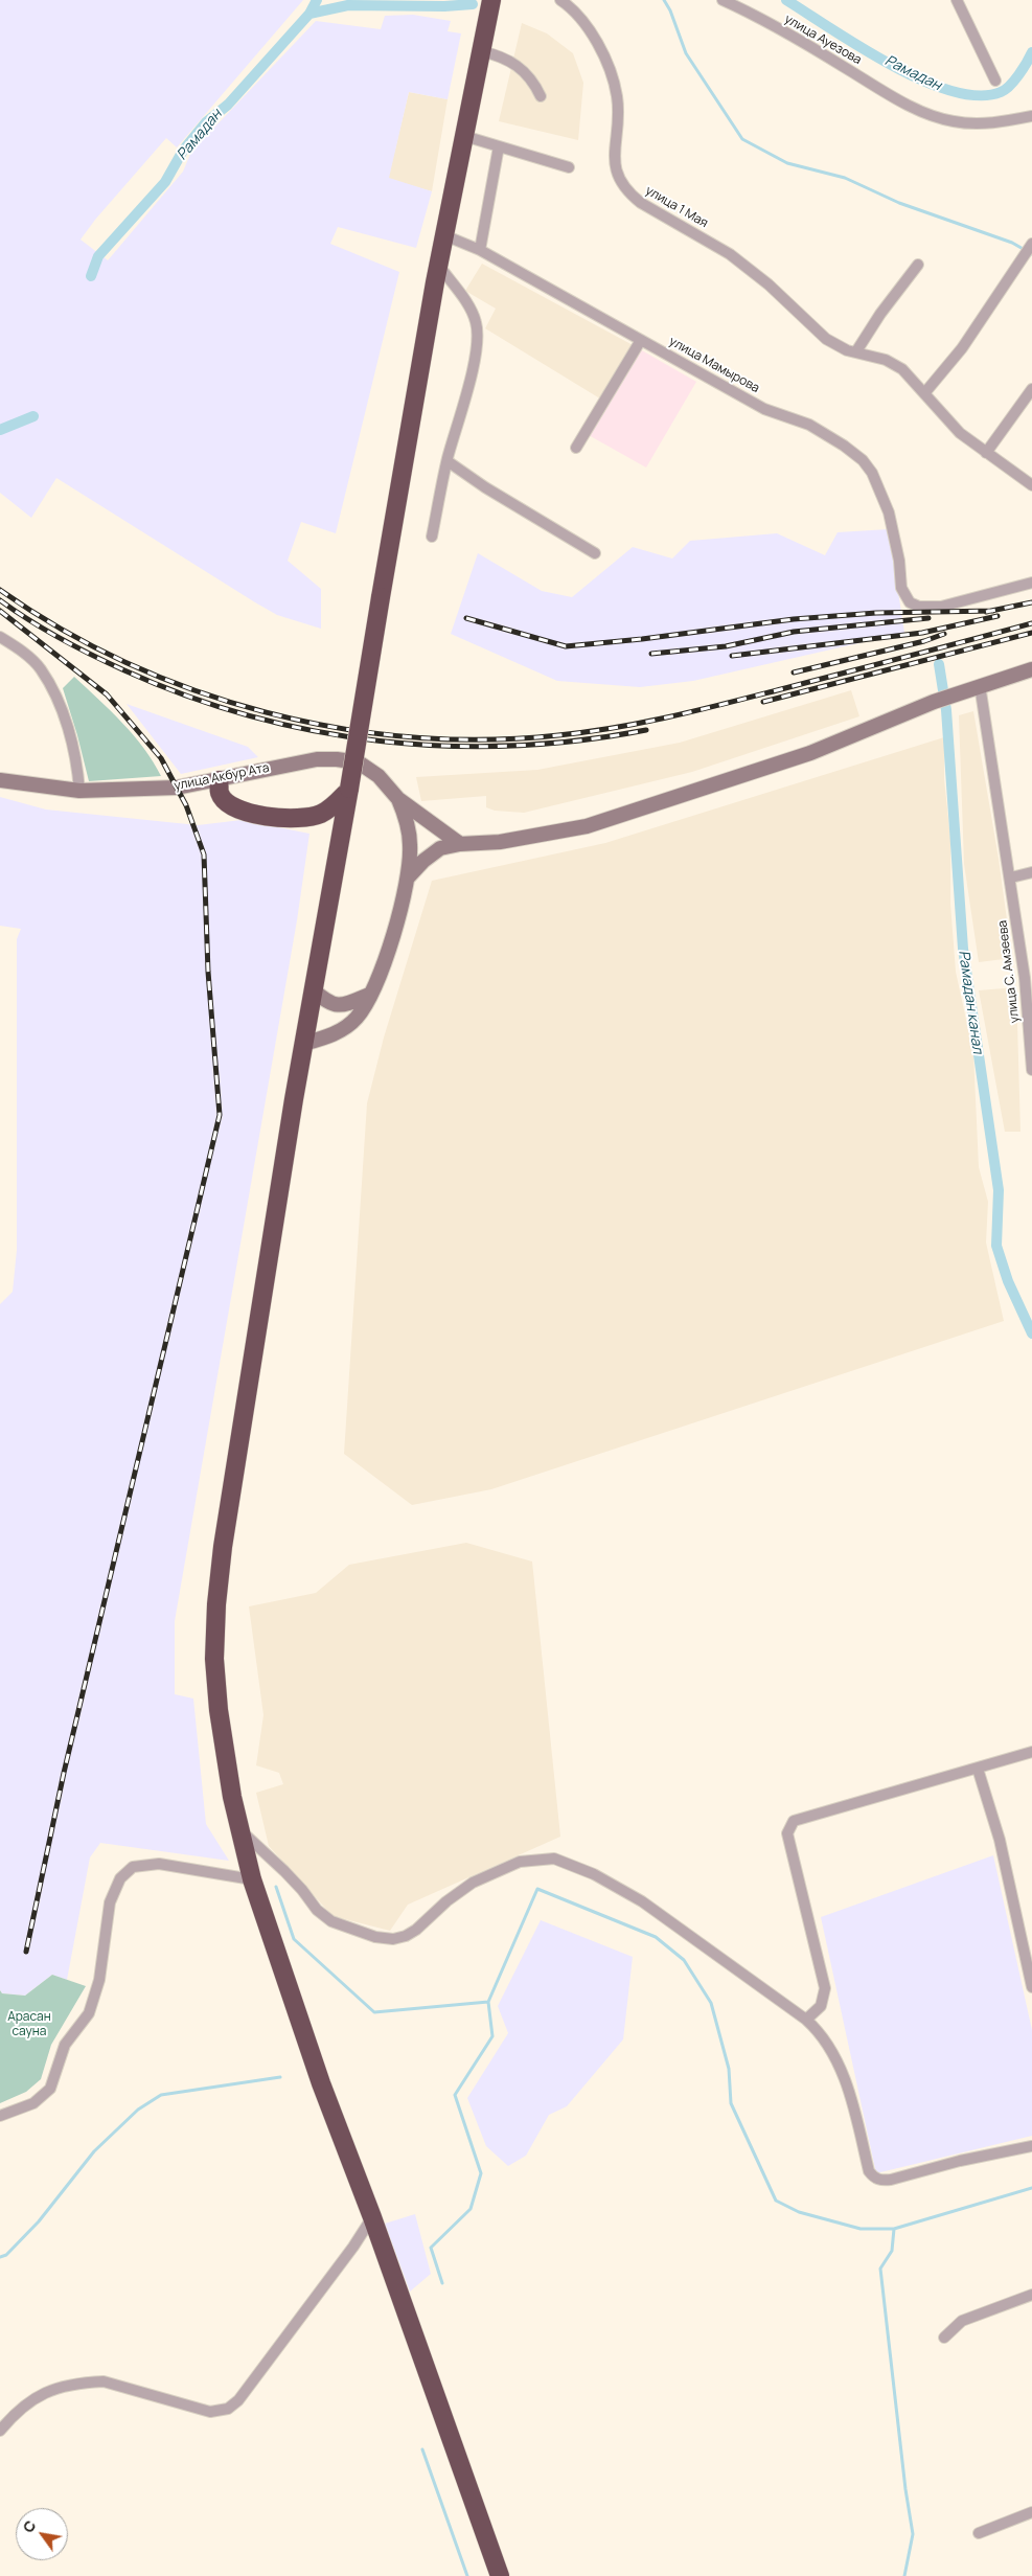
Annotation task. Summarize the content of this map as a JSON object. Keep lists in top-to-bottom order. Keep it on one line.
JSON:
{"streets":{"main road":["улица Акбур Ата"],"street":["улица Ауезова","улица 1 Мая","улица Мамырова","улица С. Амзеева"]},"water":["Рамадан","Рамадан канал"],"parks":["Арасан сауна"],"north":"top left"}
